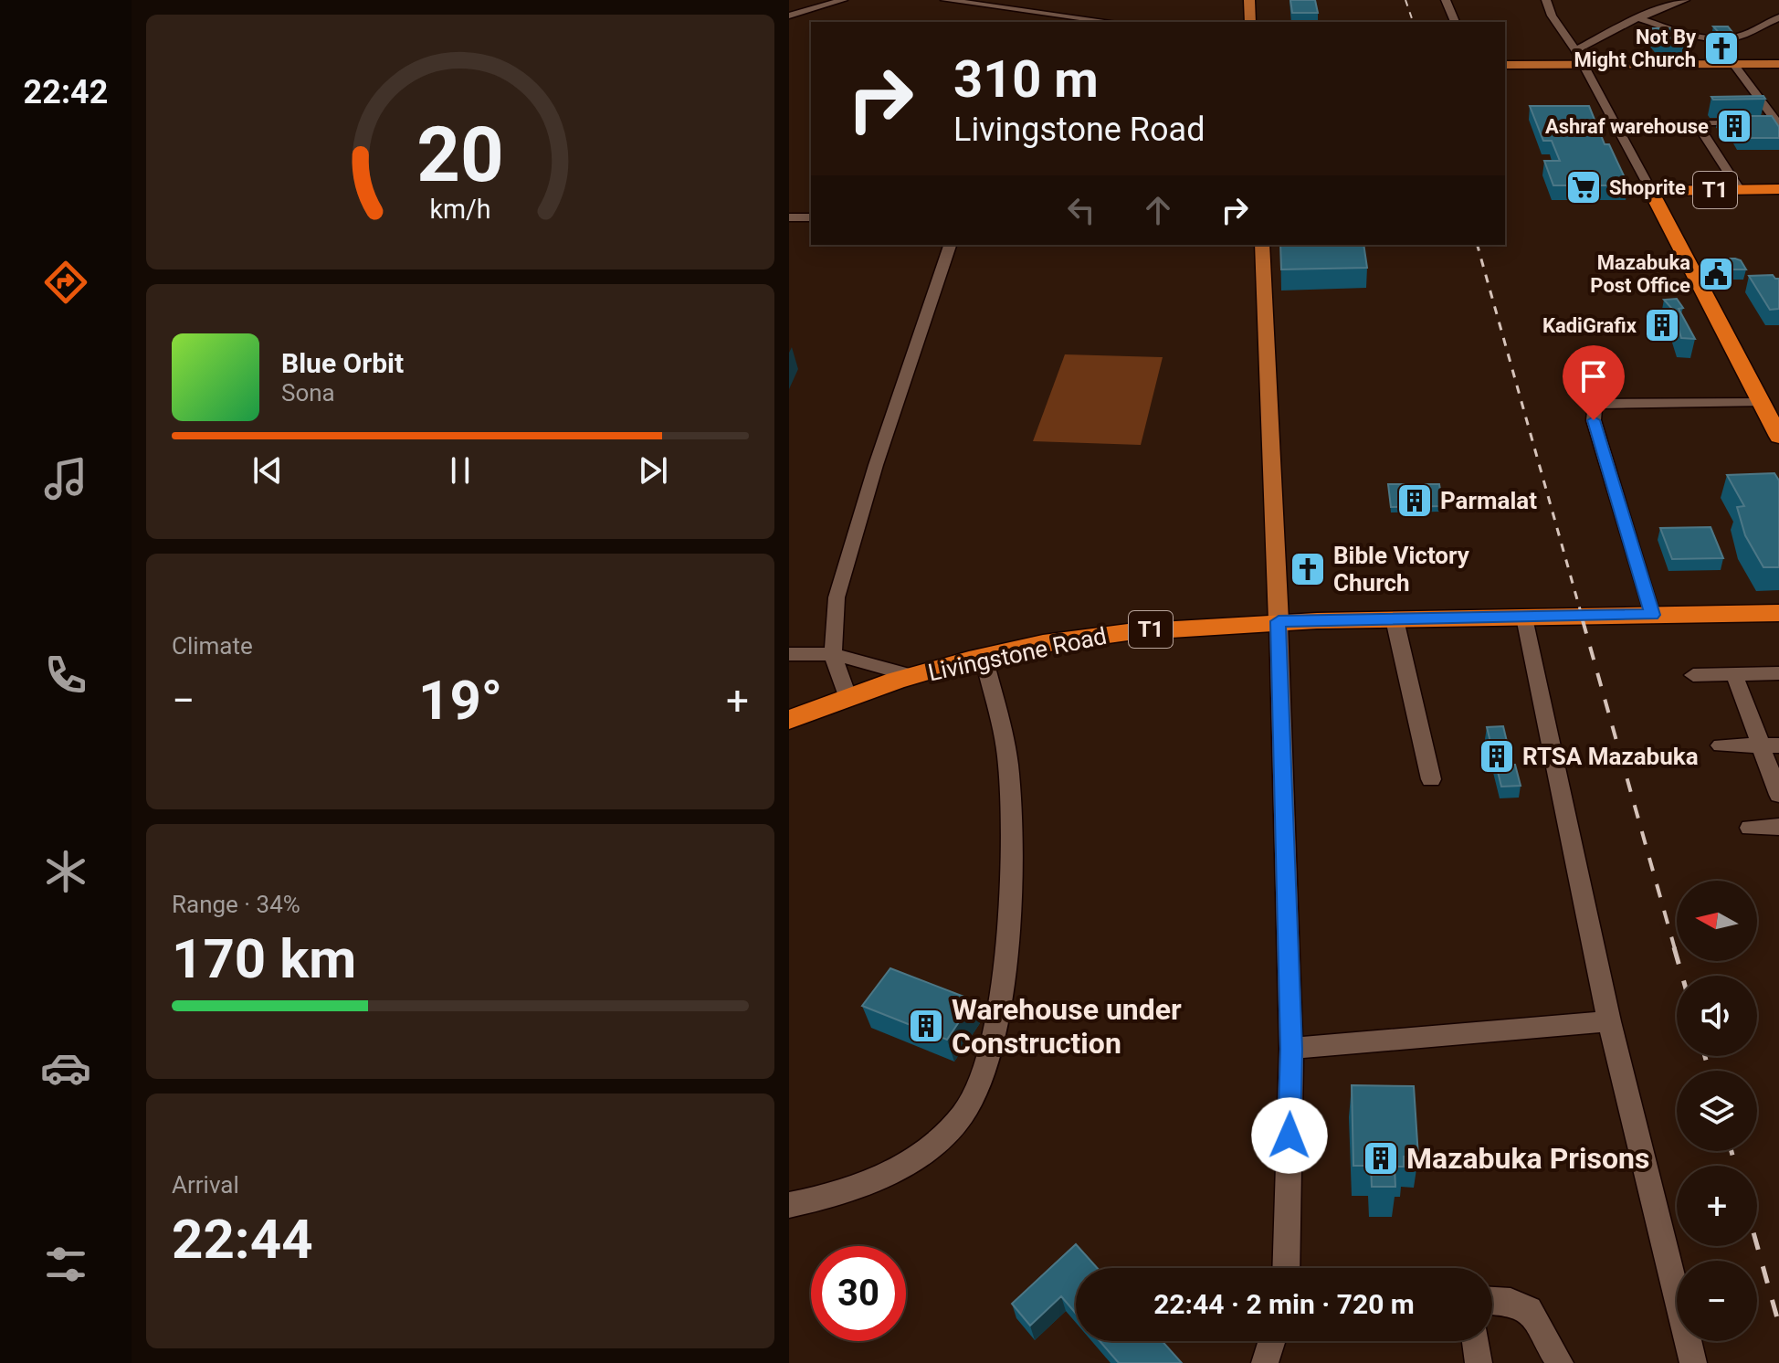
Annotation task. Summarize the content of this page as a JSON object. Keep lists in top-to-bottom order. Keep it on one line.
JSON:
{"streets":{"highway":["T1","Livingstone Road"]},"places":{"church":["Not By Might Church","Bible Victory Church"],"building":["Ashraf warehouse","KadiGrafix","Parmalat","RTSA Mazabuka","Warehouse under Construction","Mazabuka Prisons"],"supermarket":["Shoprite"],"public building":["Mazabuka Post Office"]},"north":"left","page":{"tabs":"22:42","turn":["310 m","Livingstone Road"],"song":["Blue Orbit","Sona"],"tile":["Climate",["Range · 34%","170 km"],["Arrival","22:44"]],"heat":["−","19°","+"],"map_buttons":["+","−"],"limit":"30","trip":"22:44 · 2 min · 720 m","gauge":["20","km/h"]}}
